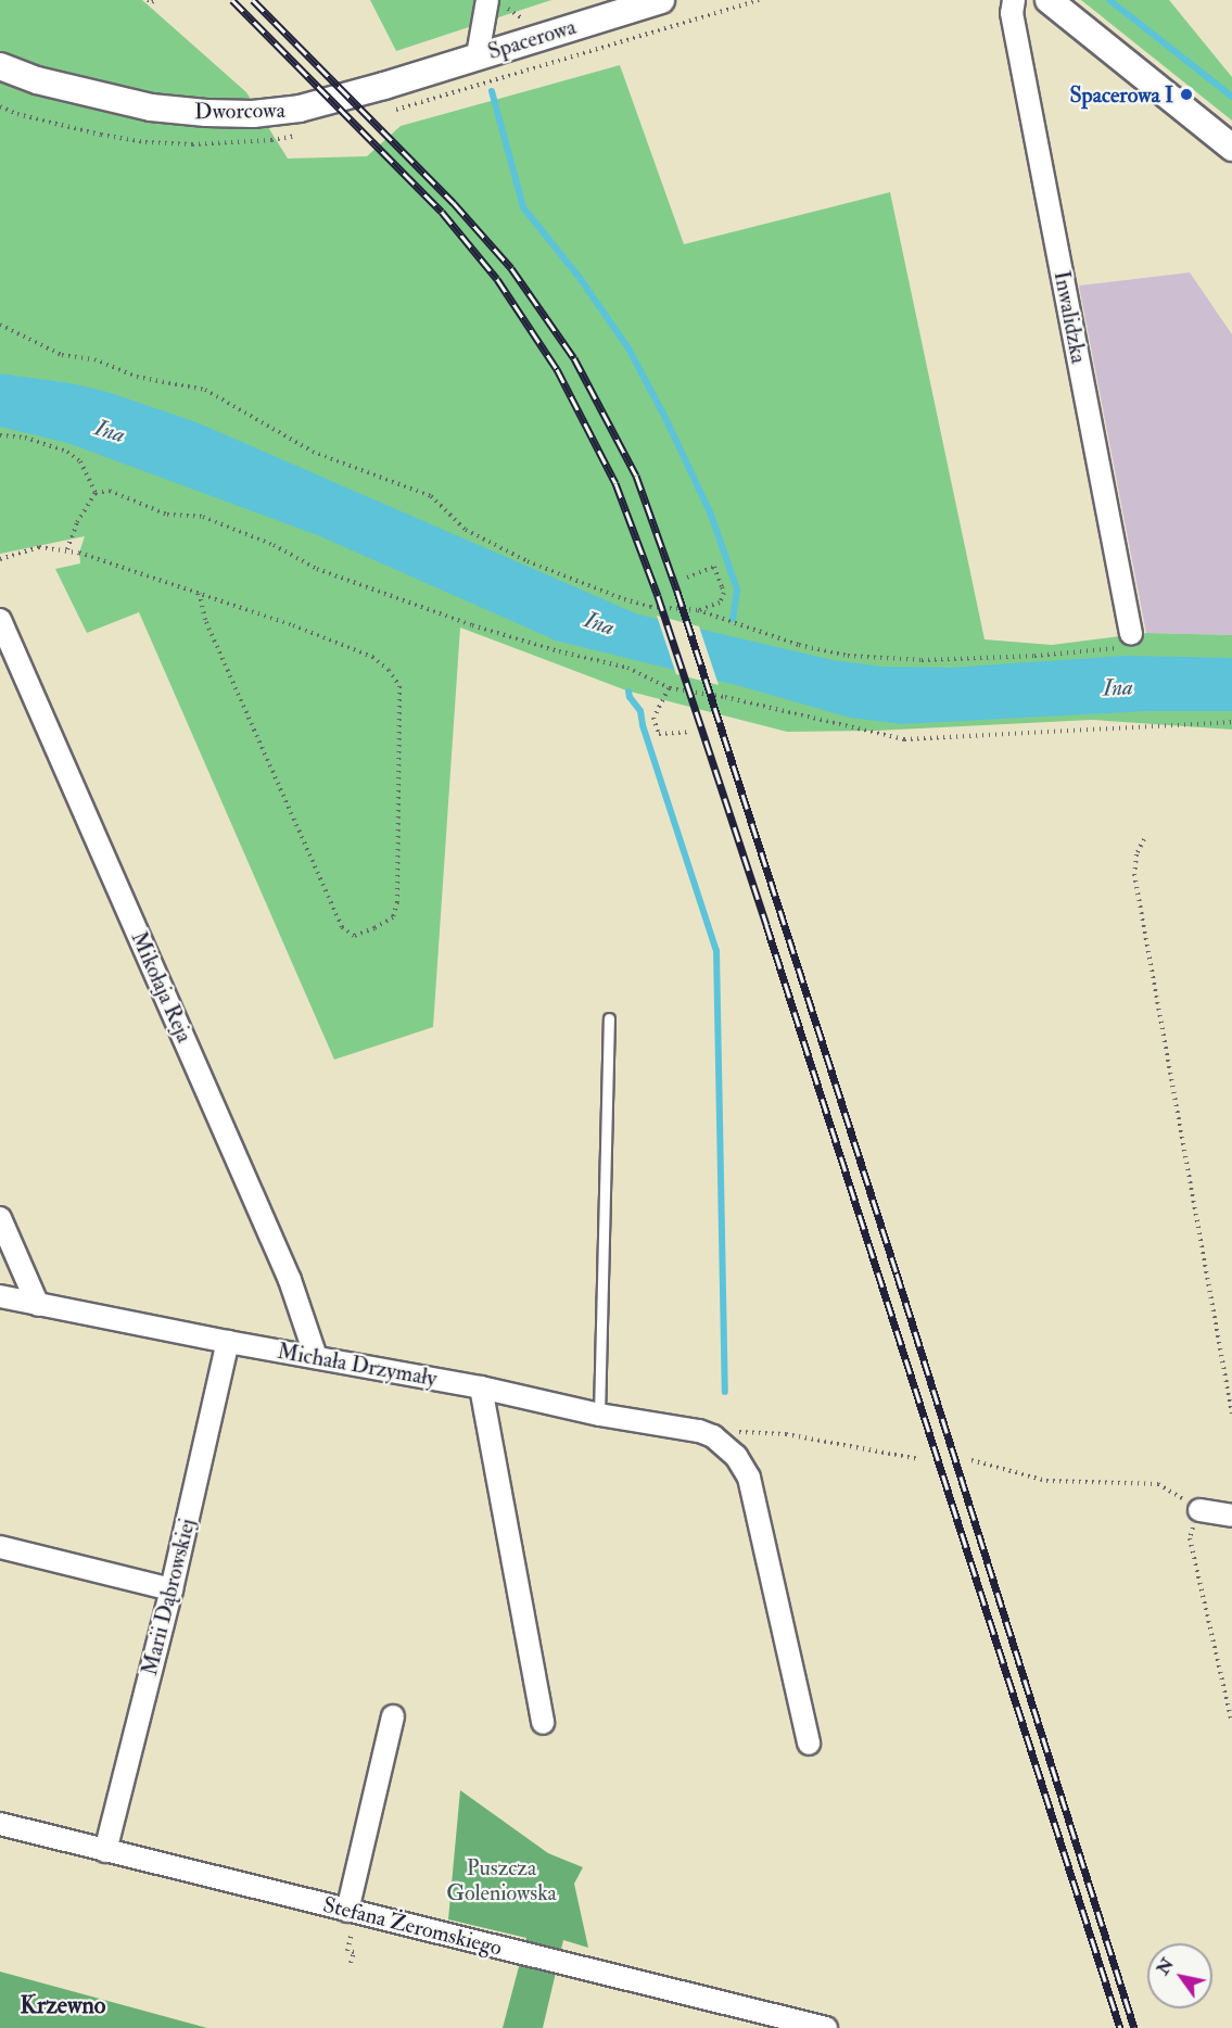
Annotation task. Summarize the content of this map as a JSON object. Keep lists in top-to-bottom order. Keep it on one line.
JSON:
{"streets":{"street":["Spacerowa","Dworcowa","Inwalidzka","Mikołaja Reja","Michała Drzymały","Marii Dąbrowskiej","Stefana Żeromskiego"]},"crossings":[["Spacerowa","Dworcowa"],["Mikołaja Reja","Michała Drzymały"],["Michała Drzymały","Marii Dąbrowskiej"],["Marii Dąbrowskiej","Stefana Żeromskiego"]],"districts":["Krzewno"],"water":["Ina"],"parks":["Puszcza Goleniowska"],"places":["Spacerowa I"],"north":"top left"}
